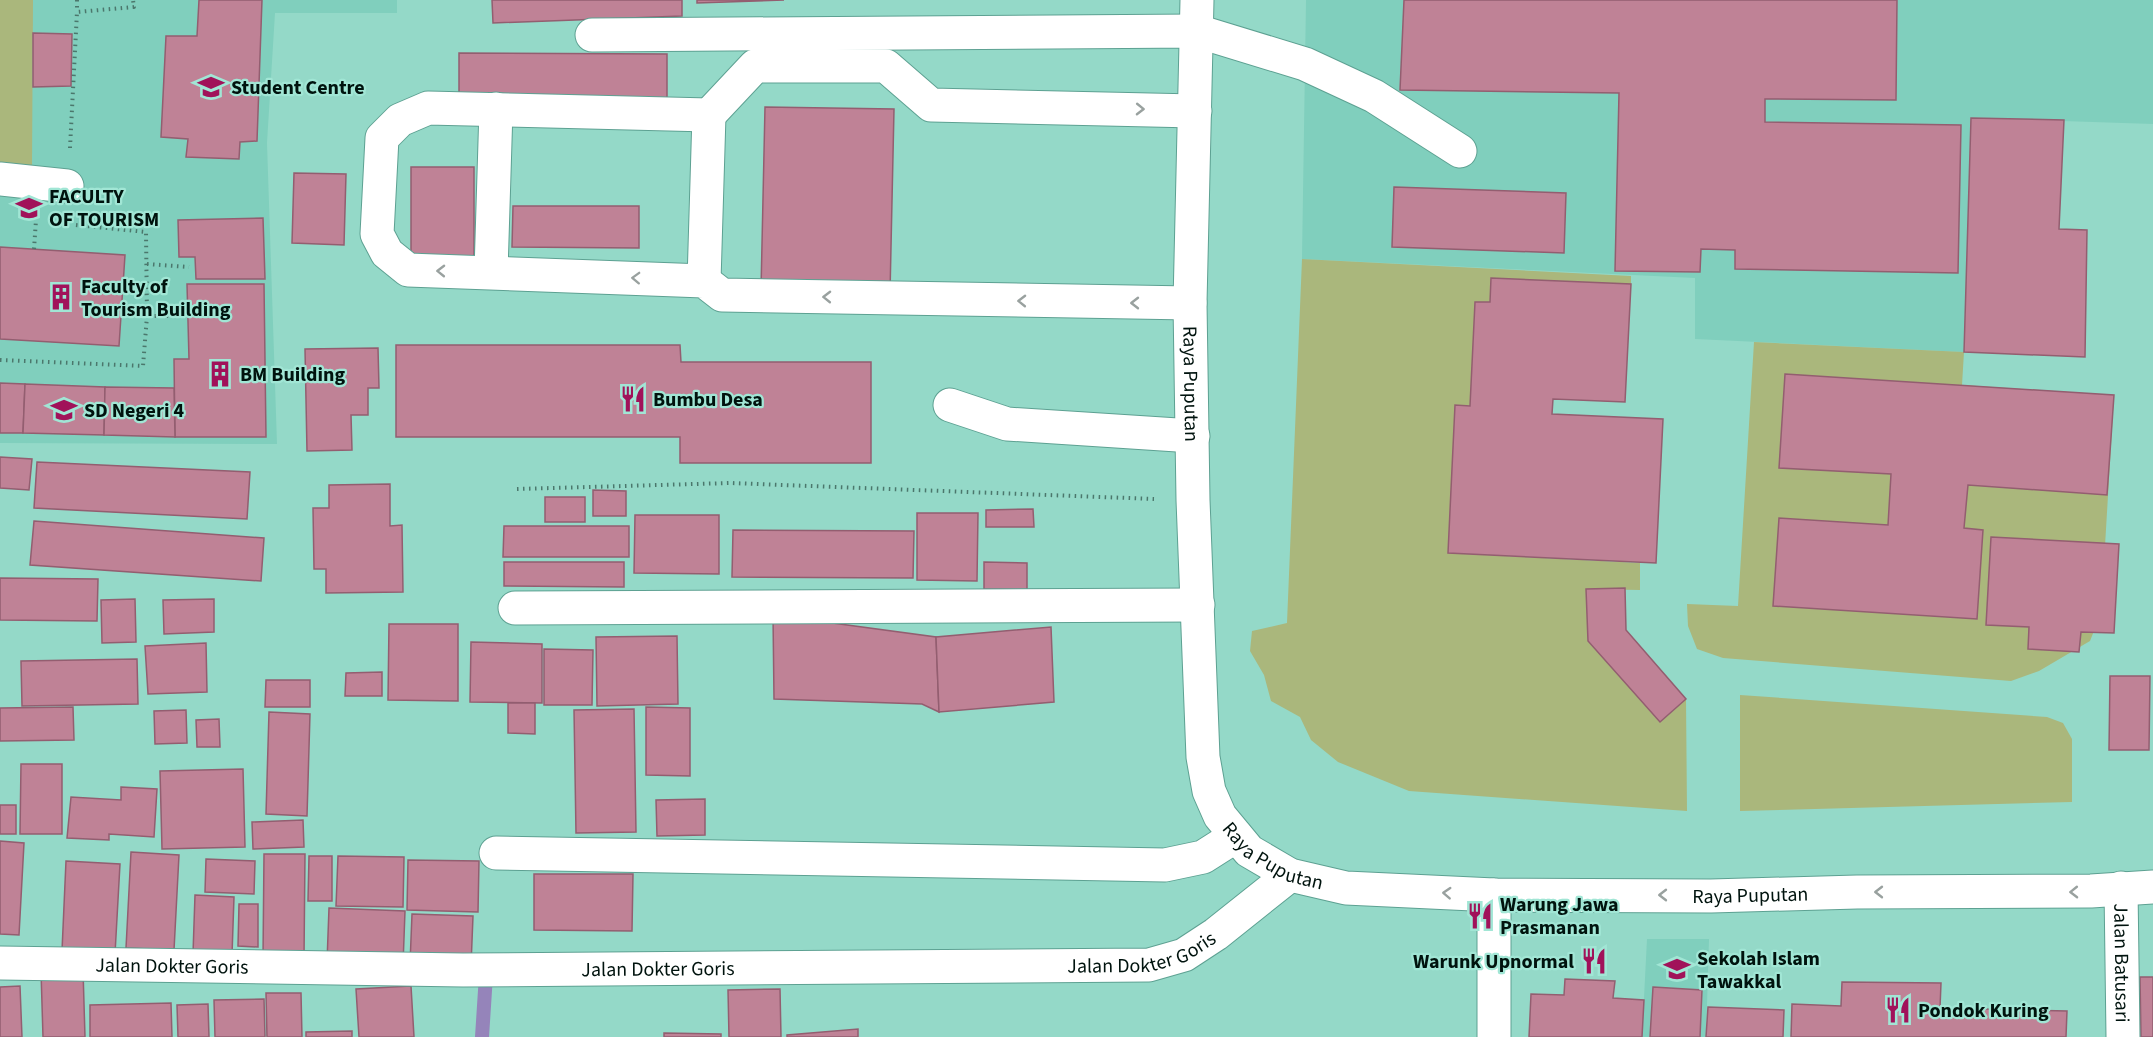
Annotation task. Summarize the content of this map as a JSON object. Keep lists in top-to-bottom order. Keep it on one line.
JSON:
{"streets":{"street":["Raya Puputan","Jalan Dokter Goris","Jalan Batusari"]},"crossings":[["Raya Puputan","Jalan Dokter Goris"],["Raya Puputan","Jalan Batusari"]],"one_way":["Raya Puputan"],"places":{"school or university":["Student Centre","FACULTY OF TOURISM","SD Negeri 4","Sekolah Islam Tawakkal"],"building":["Faculty of Tourism Building","BM Building"],"restaurant":["Bumbu Desa","Warung Jawa Prasmanan","Warunk Upnormal","Pondok Kuring"]}}
